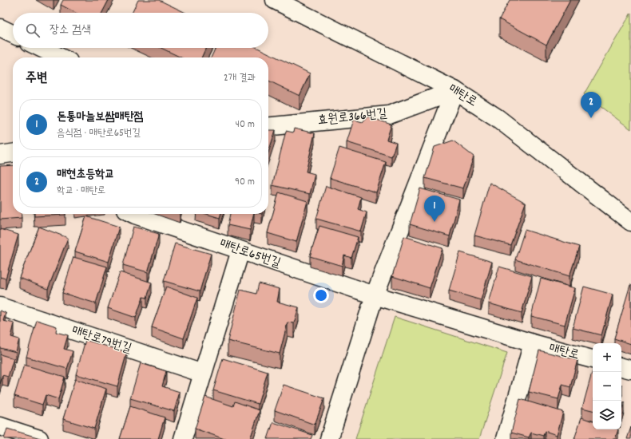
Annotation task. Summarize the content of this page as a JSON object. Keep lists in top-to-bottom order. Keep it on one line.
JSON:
{"streets":{"street":["매탄로","효원로366번길","매탄로65번길","매탄로79번길"]},"crossings":[["매탄로","효원로366번길"],["매탄로","매탄로65번길"]],"page":{"search":"장소 검색","heading":["주변","2개 결과"],"pins":["2","1"],"list":[{"mark":"1","name":"돈통마늘보쌈매탄점","note":"음식점 · 매탄로65번길","value":"40 m"},{"mark":"2","name":"매현초등학교","note":"학교 · 매탄로","value":"90 m"}],"map_buttons":["+","−"]}}
